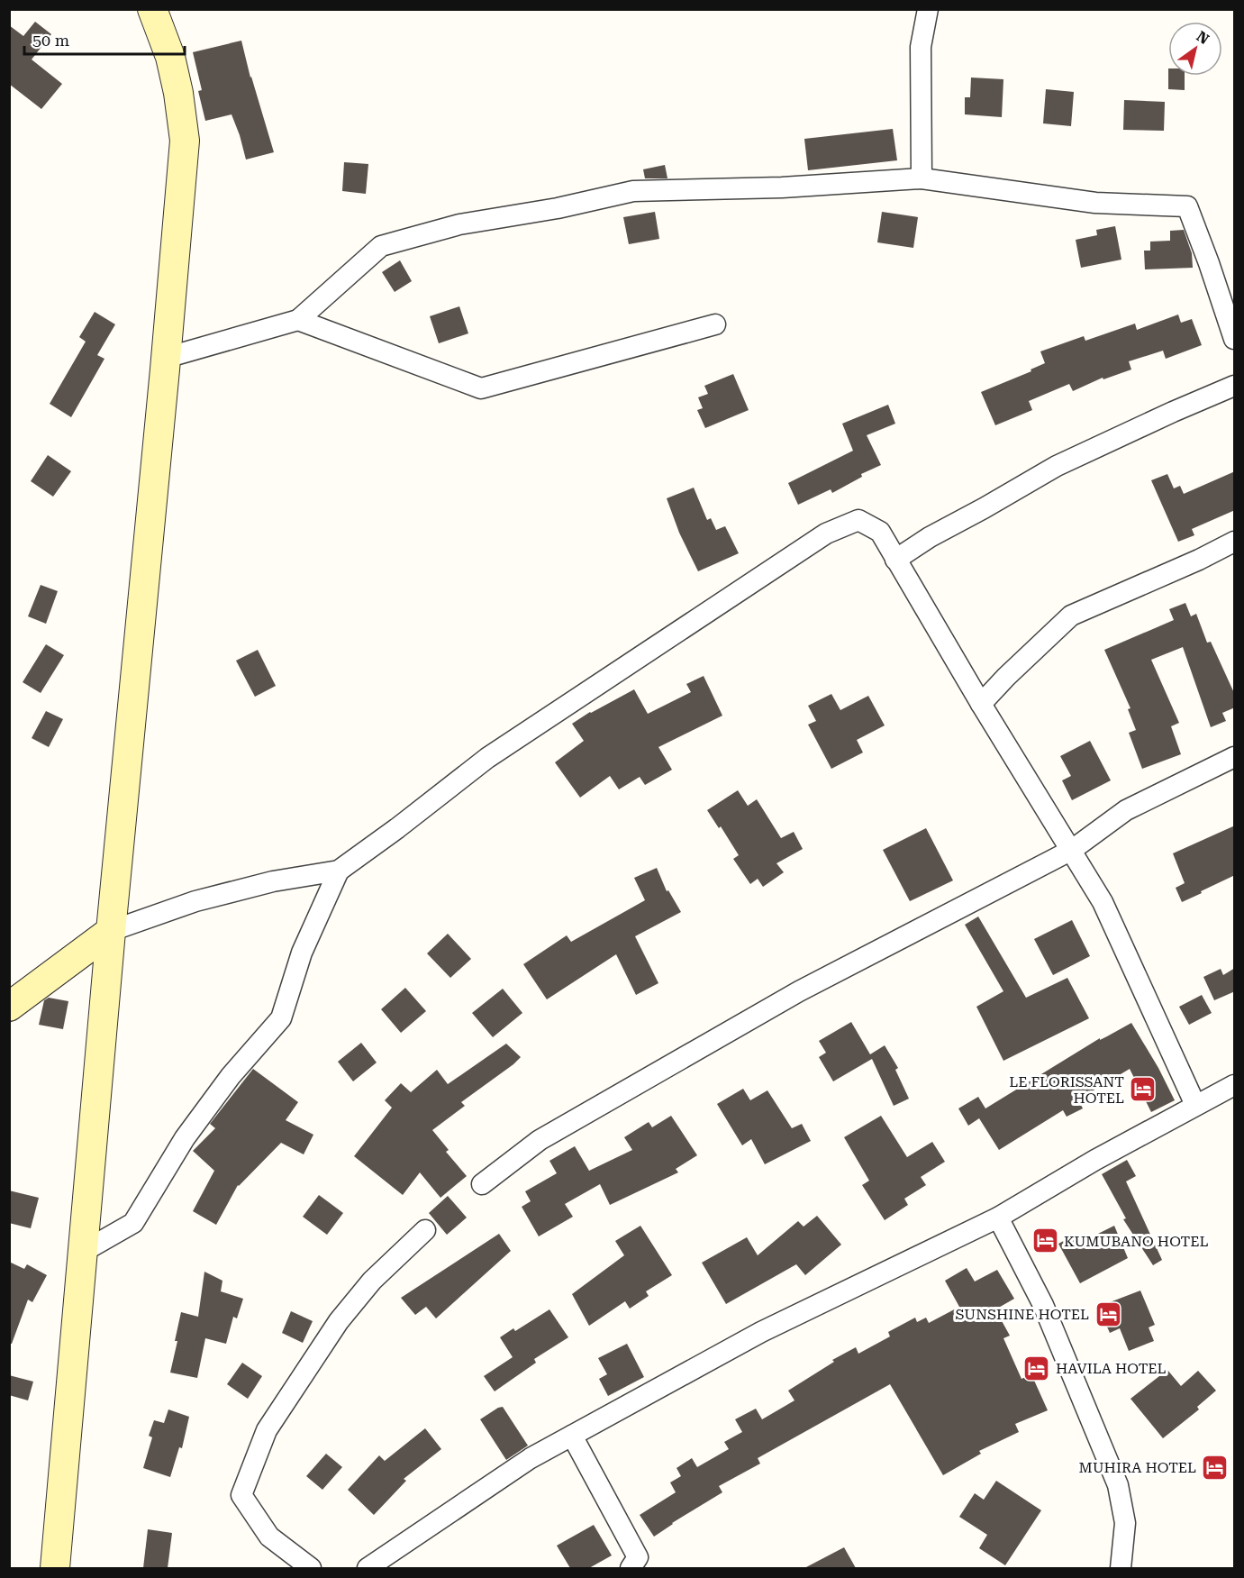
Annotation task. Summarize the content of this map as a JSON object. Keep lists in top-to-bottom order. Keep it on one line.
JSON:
{"places":{"hotel":["LE FLORISSANT HOTEL","KUMUBANO HOTEL","SUNSHINE HOTEL","HAVILA HOTEL","MUHIRA HOTEL"]},"scale_bar":"50 m","north":"top right"}
